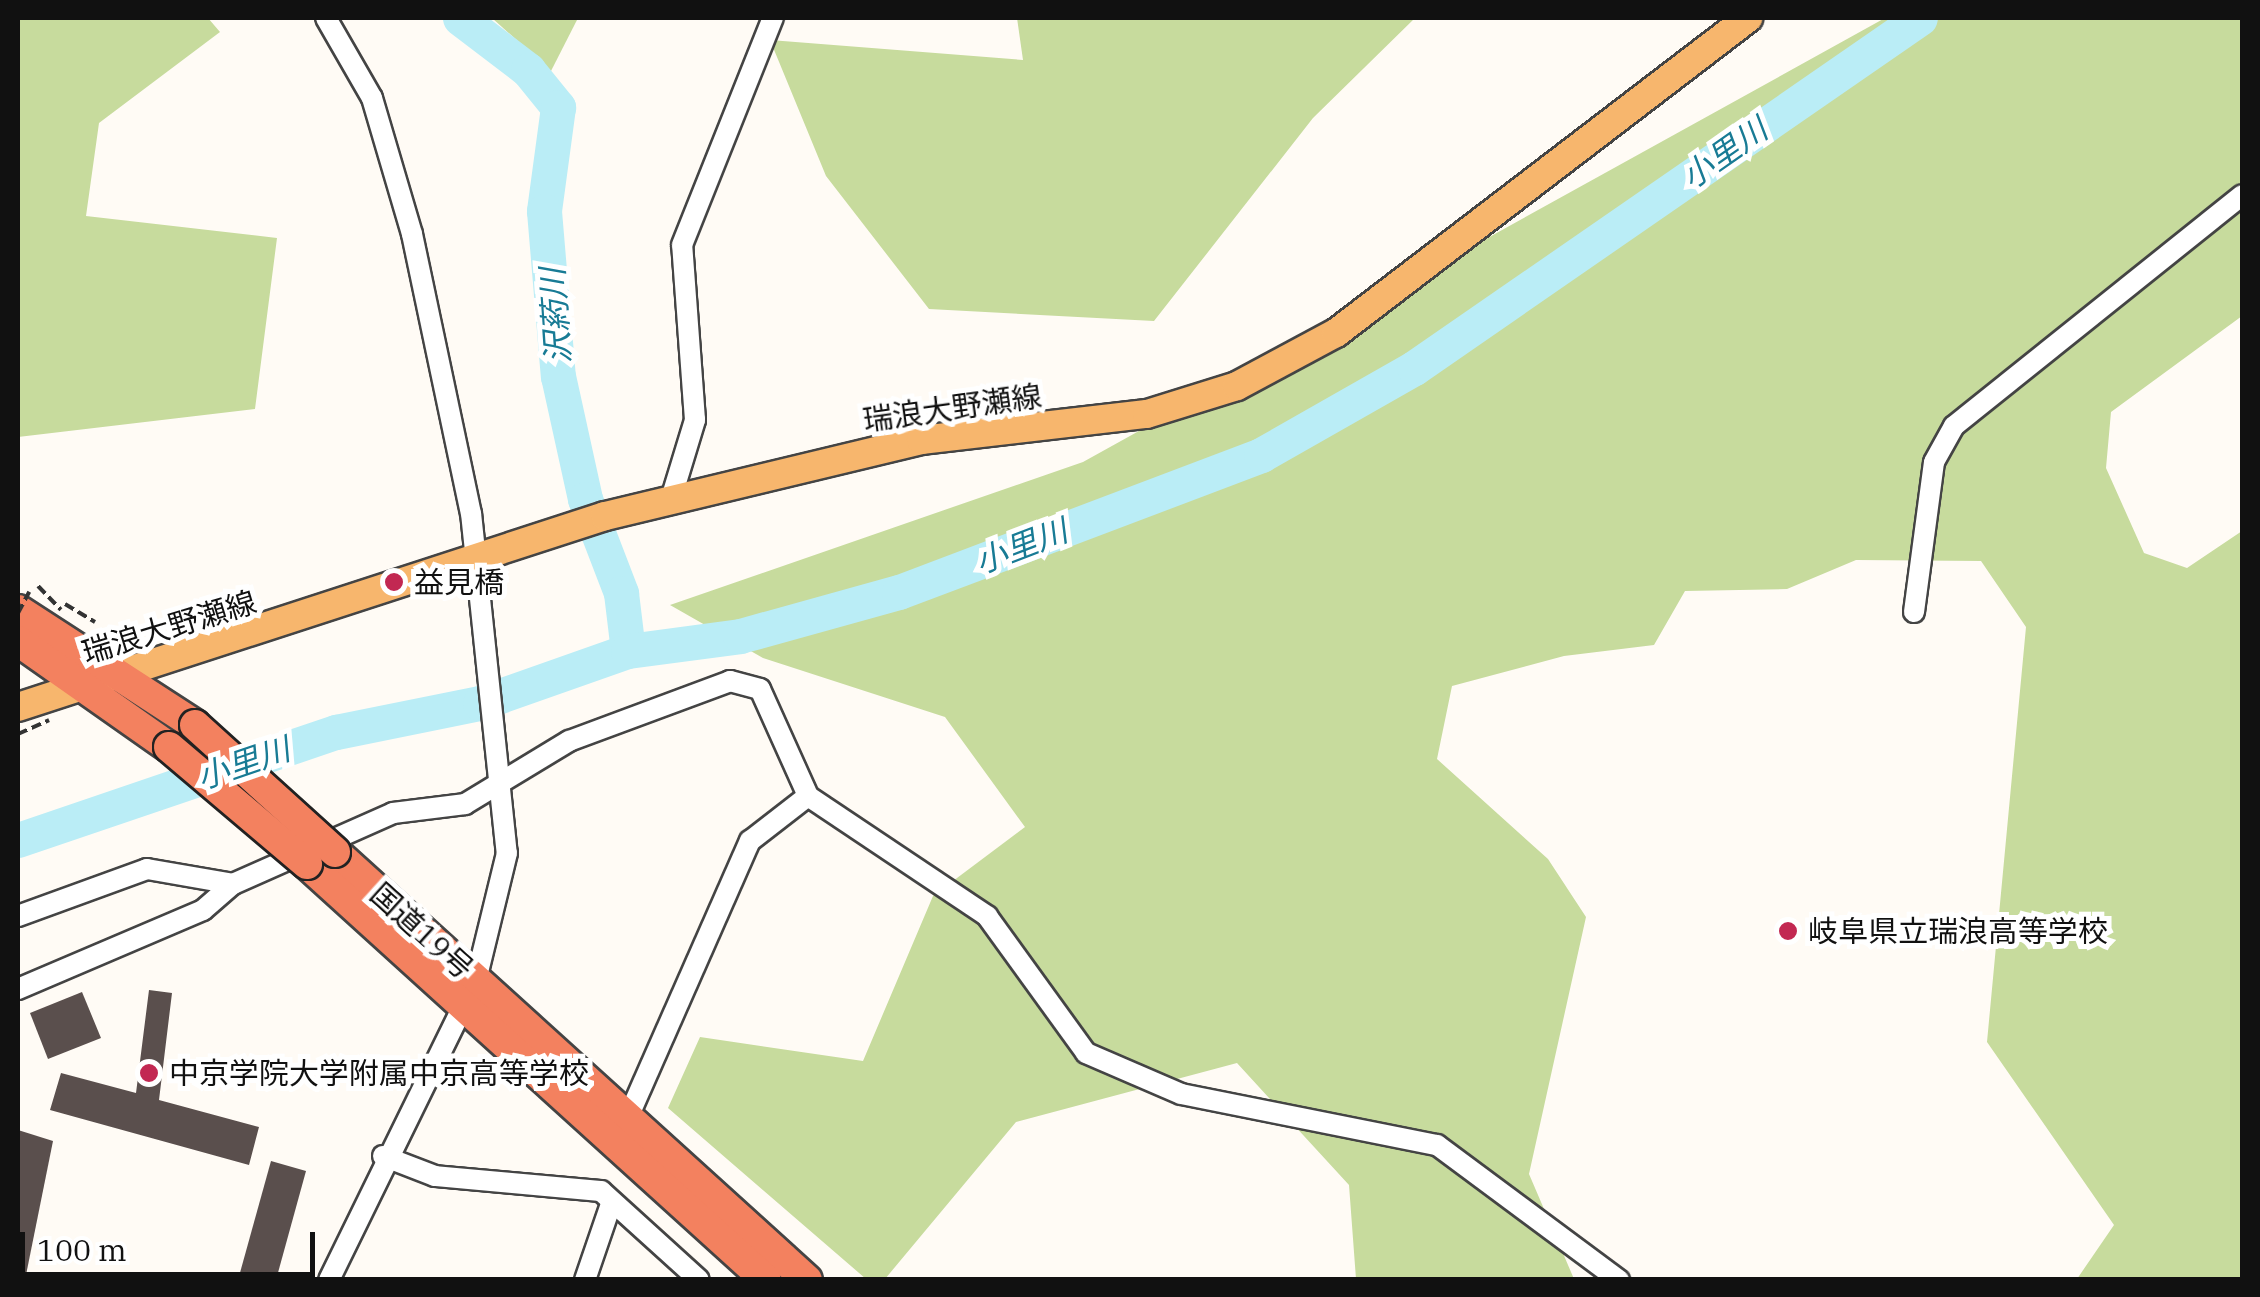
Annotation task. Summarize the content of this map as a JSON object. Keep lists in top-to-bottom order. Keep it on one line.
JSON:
{"streets":{"highway":["国道19号"],"main road":["瑞浪大野瀬線"]},"crossings":[["瑞浪大野瀬線","国道19号"]],"water":["小里川","沢葯川"],"places":["益見橋","岐阜県立瑞浪高等学校","中京学院大学附属中京高等学校"],"scale_bar":"100 m"}
